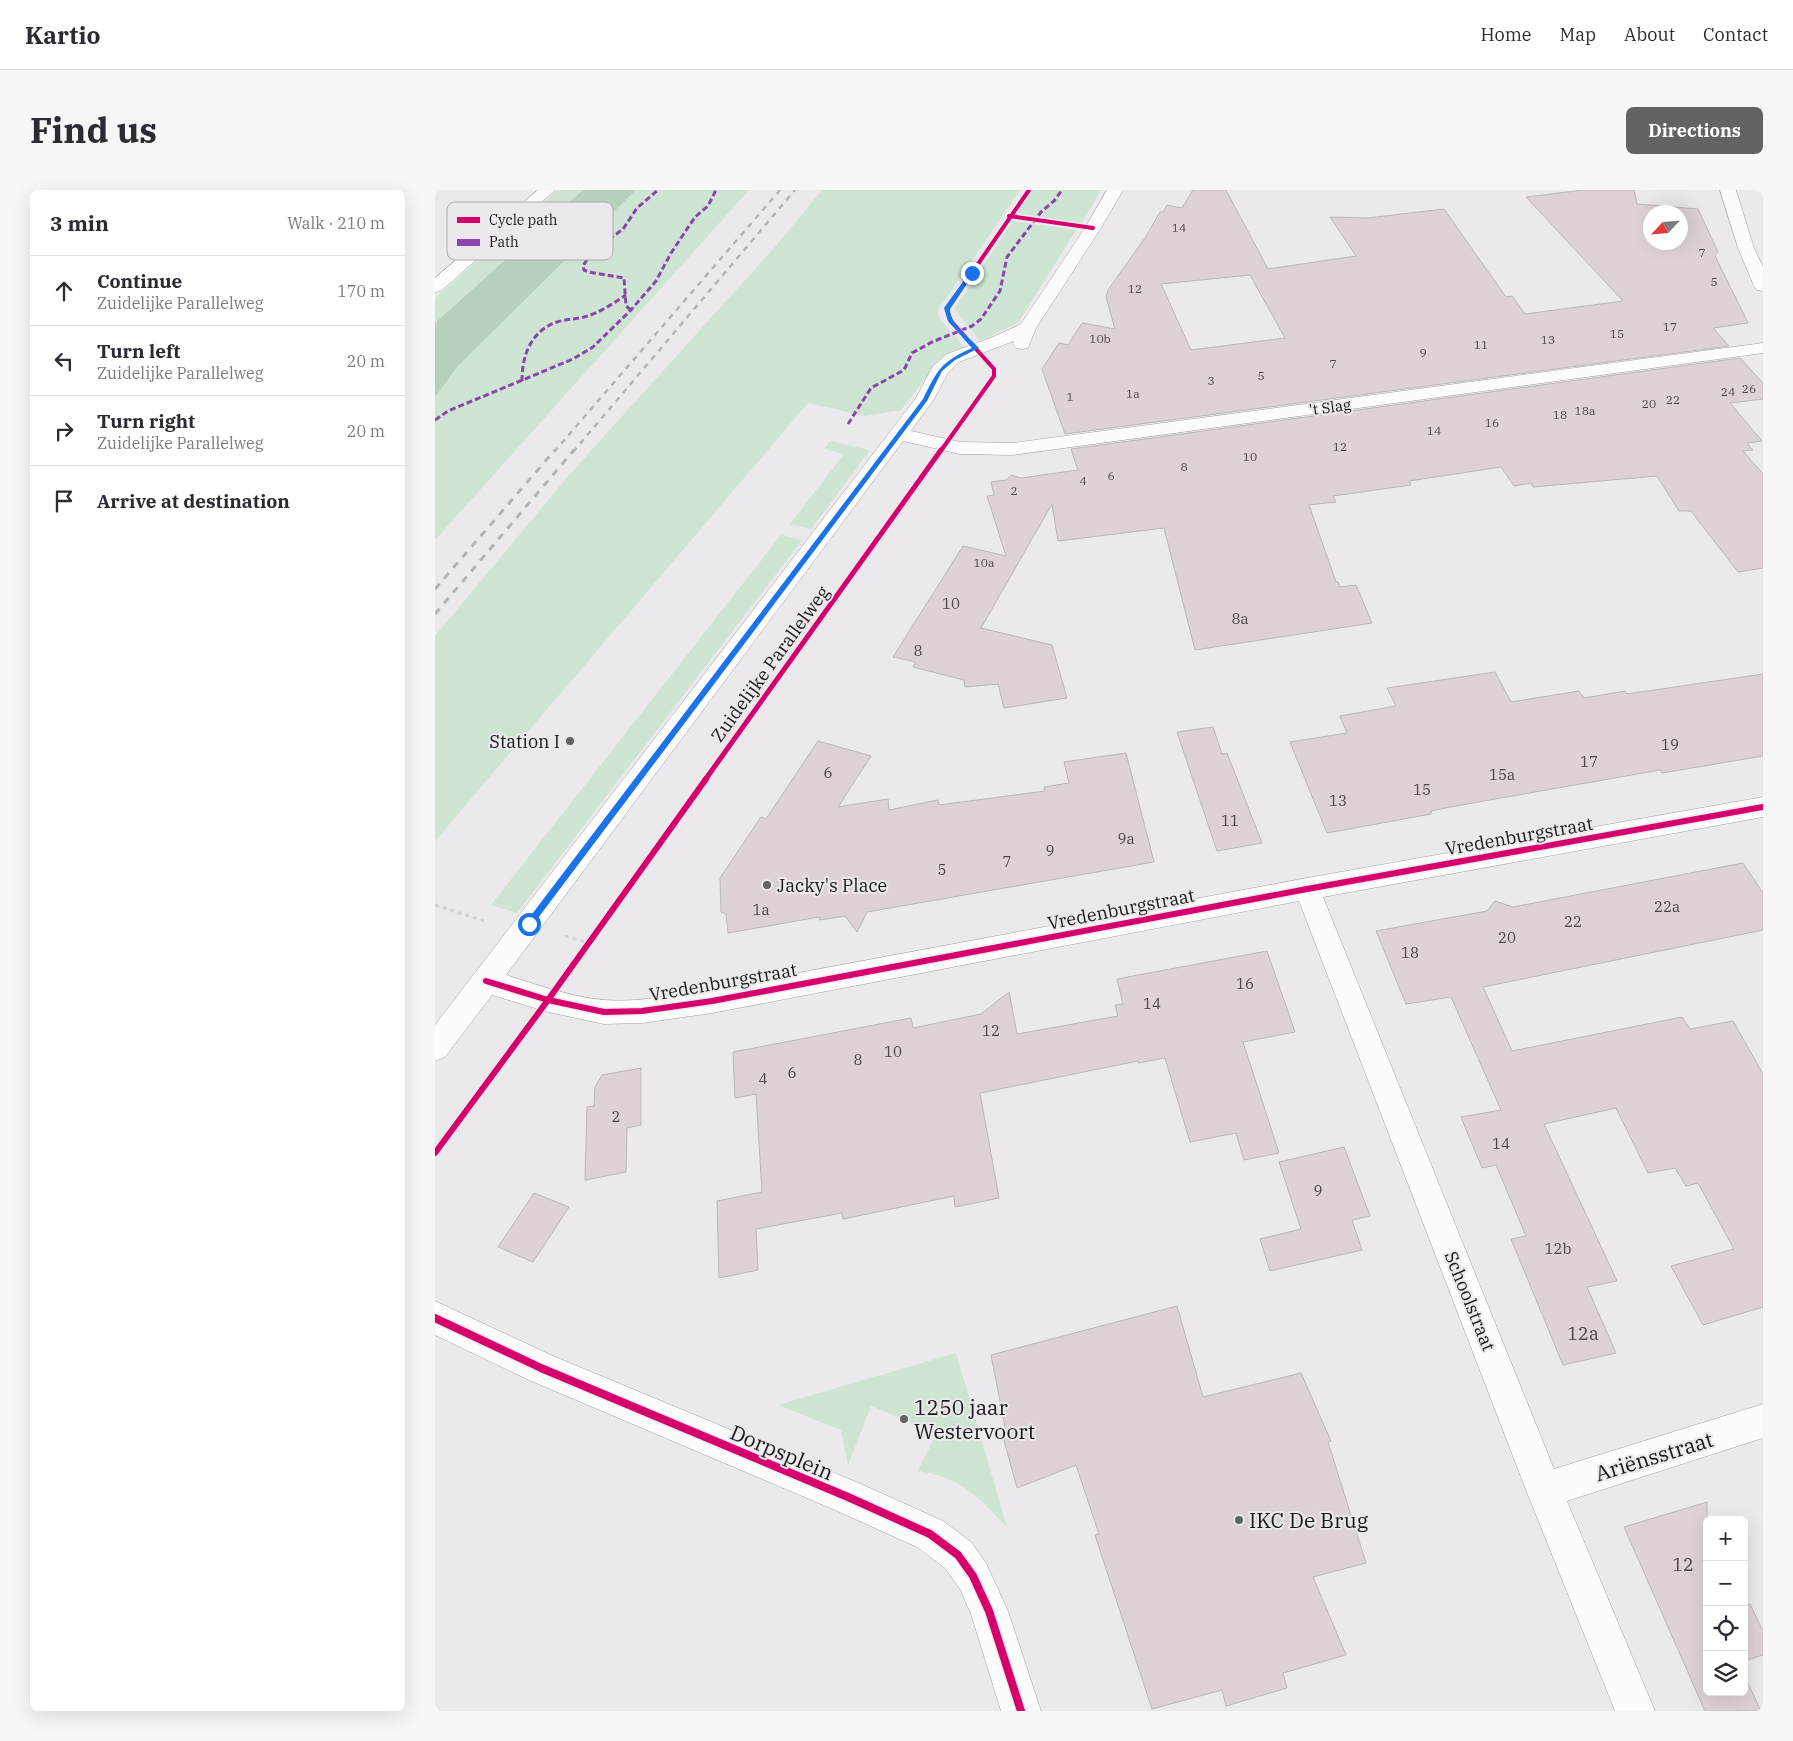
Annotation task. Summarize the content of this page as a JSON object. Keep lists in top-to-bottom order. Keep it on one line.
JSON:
{"streets":{"street":["'t Slag","Zuidelijke Parallelweg","Vredenburgstraat","Schoolstraat","Dorpsplein","Ariënsstraat"]},"crossings":[["'t Slag","Zuidelijke Parallelweg"],["Zuidelijke Parallelweg","Vredenburgstraat"],["Vredenburgstraat","Schoolstraat"],["Schoolstraat","Ariënsstraat"]],"places":["Station I","Jacky's Place","1250 jaar Westervoort","IKC De Brug"],"house_numbers":["14","7","5","12","17","15","10b","13","11","9","7","5","3","26","24","1a","1","22","20","18a","18","16","14","12","10","8","6","4","2","10a","10","8a","8","19","17","6","15a","15","13","11","9a","9","7","5","22a","1a","22","20","18","16","14","12","10","8","6","4","2","14","9","12b","12a","12"],"legend":["Cycle path","Path"],"north":"bottom left","page":{"header":"Kartio","nav":["Home","Map","About","Contact"],"title":"Find us","buttons":"Directions","heading":["3 min","Walk · 210 m"],"list":[["Continue","Zuidelijke Parallelweg","170 m"],["Turn left","Zuidelijke Parallelweg","20 m"],["Turn right","Zuidelijke Parallelweg","20 m"],"Arrive at destination"],"map_buttons":["+","−"]}}
